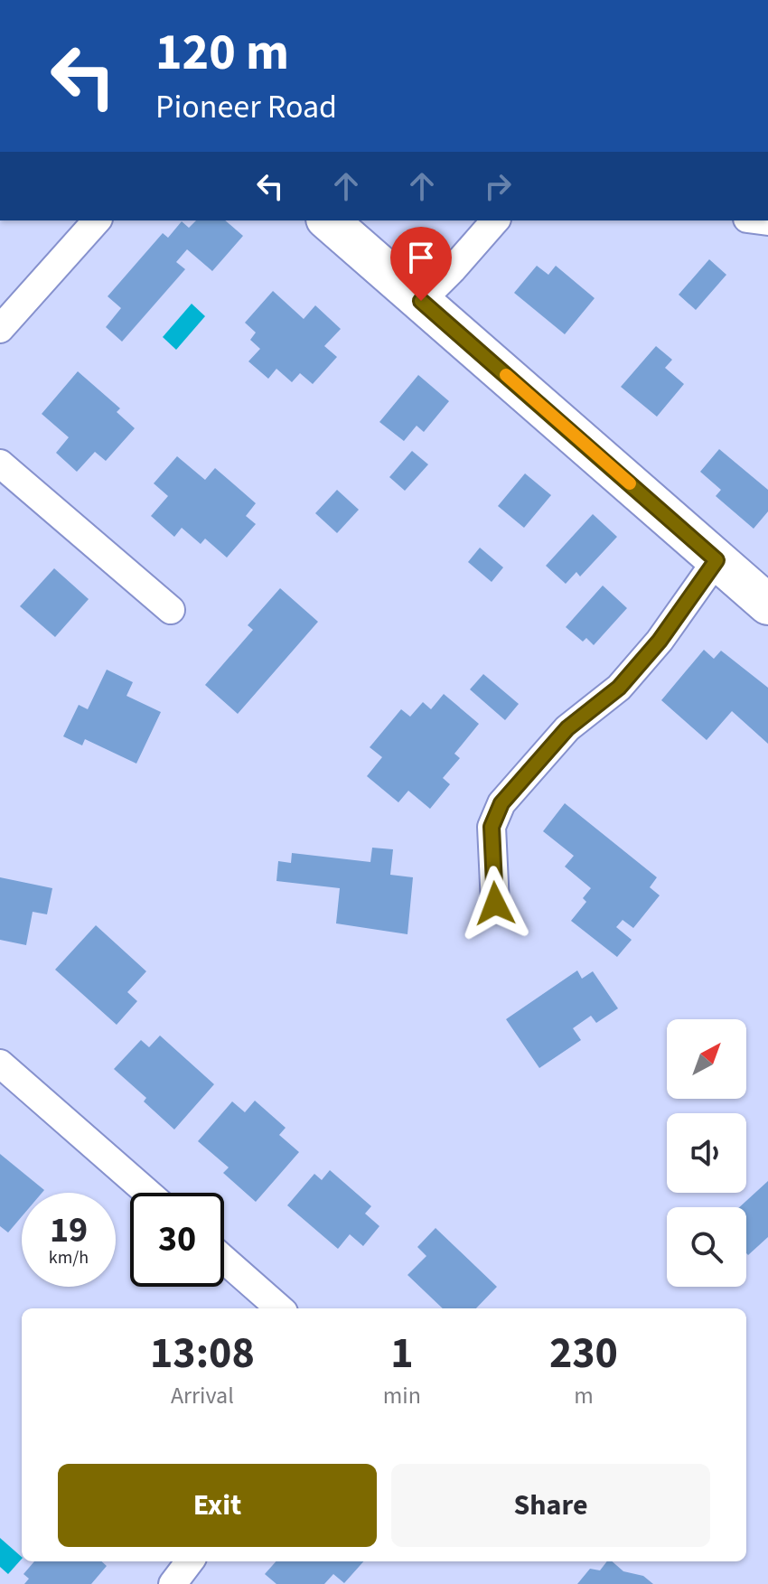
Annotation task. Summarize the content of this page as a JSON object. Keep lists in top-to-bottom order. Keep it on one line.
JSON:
{"north":"top right","page":{"turn":["120 m","Pioneer Road"],"speed":"19 km/h","limit":"30","eta":["13:08","Arrival","1","min","230","m"],"buttons":["Exit","Share"]}}
